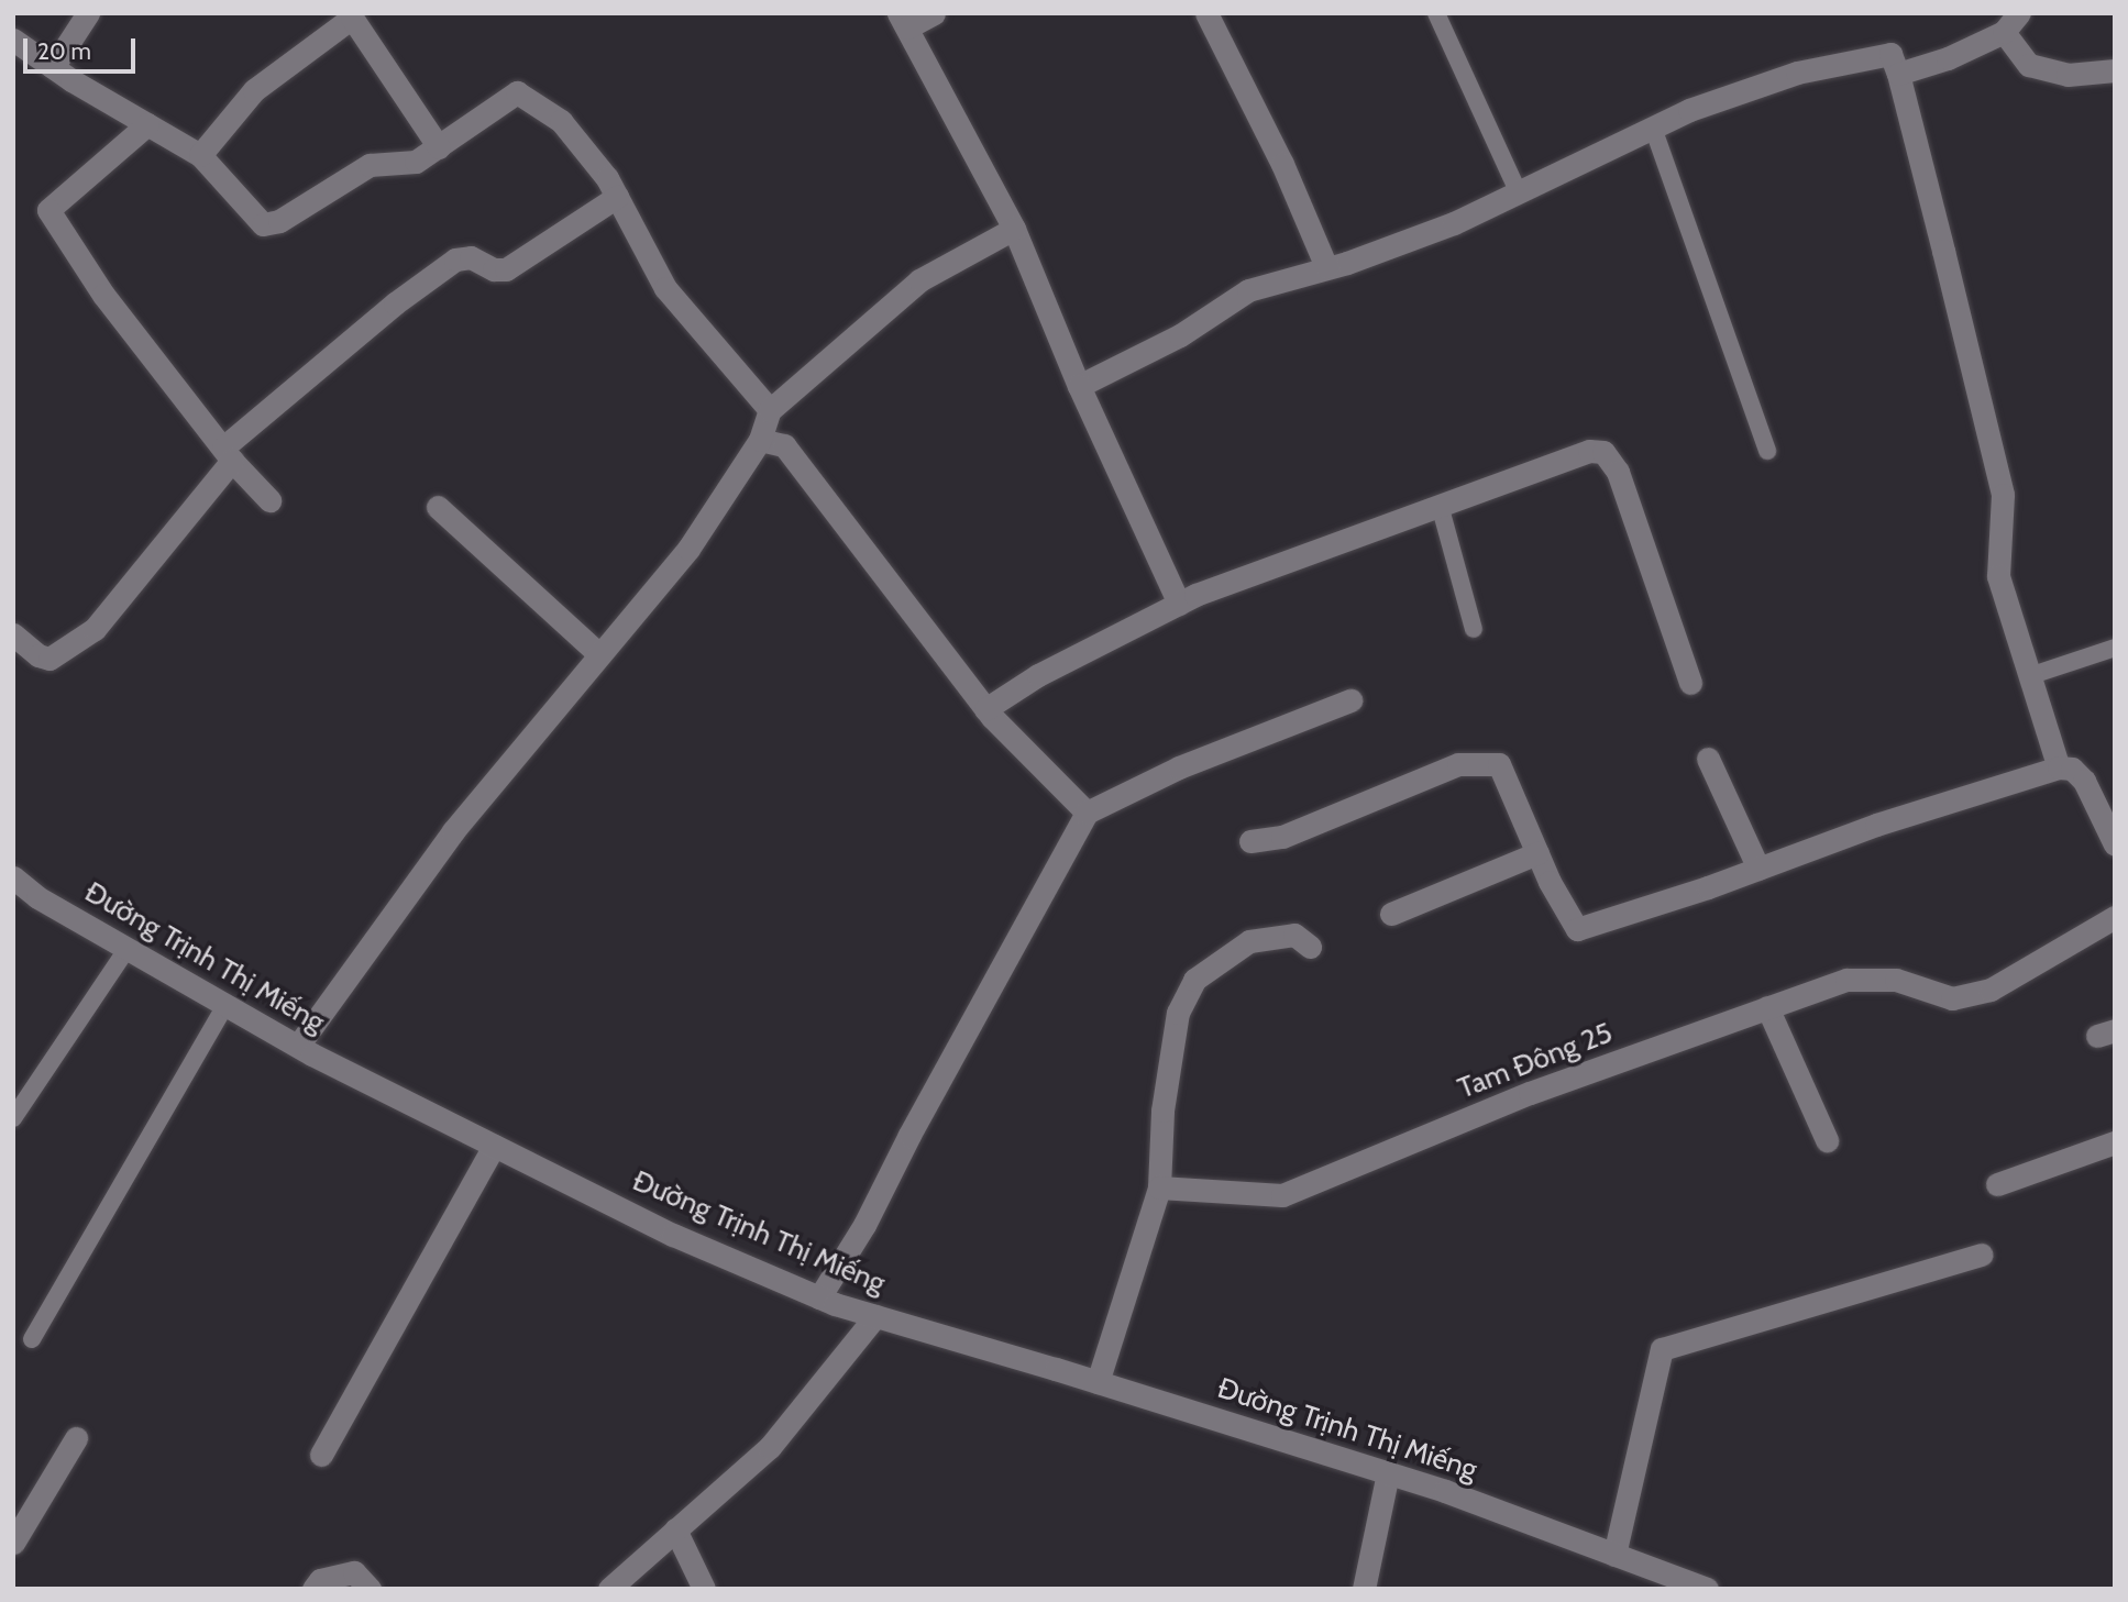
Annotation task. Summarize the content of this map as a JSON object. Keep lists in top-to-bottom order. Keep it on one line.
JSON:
{"streets":{"street":["Đường Trịnh Thị Miếng","Tam Đông 25"]},"scale_bar":"20 m"}
